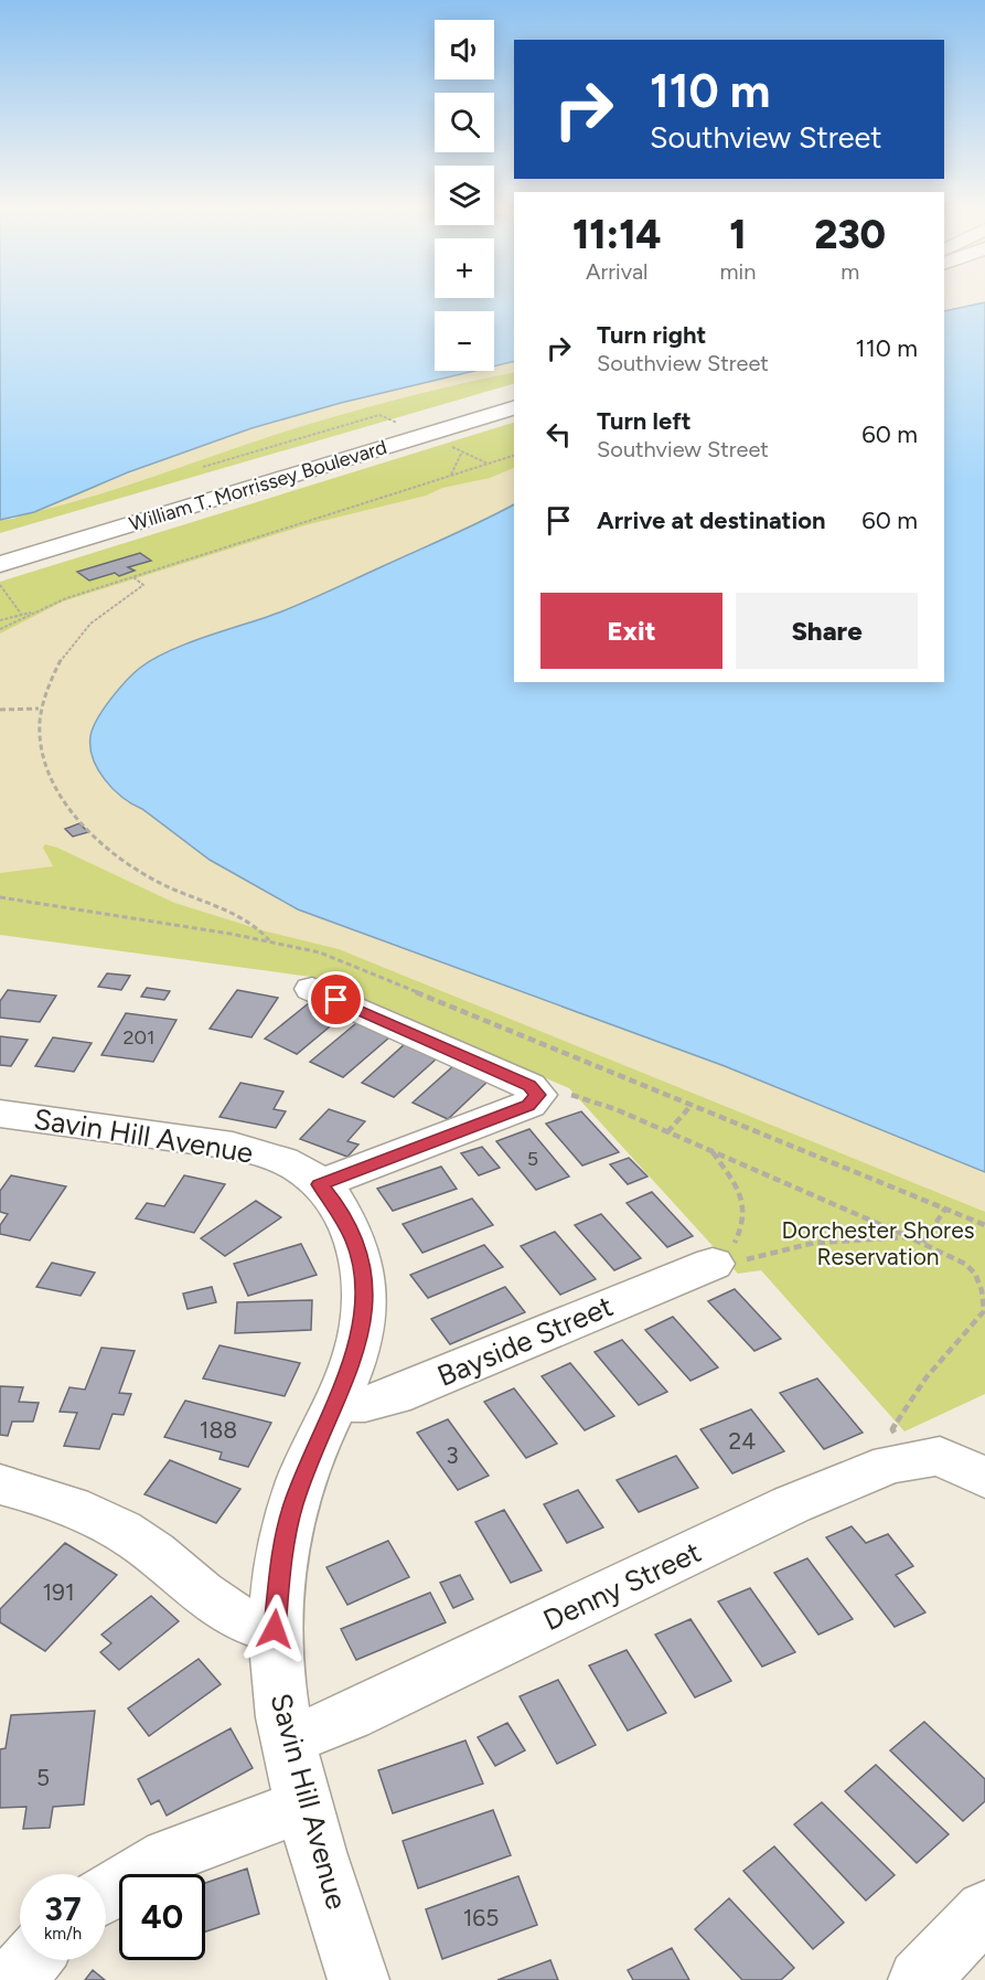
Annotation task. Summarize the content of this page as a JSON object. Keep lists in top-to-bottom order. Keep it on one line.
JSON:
{"streets":{"main road":["William T. Morrissey Boulevard","Savin Hill Avenue","Bayside Street","Denny Street"]},"crossings":[["Savin Hill Avenue","Bayside Street"],["Savin Hill Avenue","Denny Street"]],"parks":["Dorchester Shores Reservation"],"house_numbers":["201","5","188","24","3","191","5","165"],"page":{"map_buttons":["+","−"],"turn":["110 m","Southview Street"],"eta":["11:14","Arrival","1","min","230","m"],"list":[{"name":"Turn right","note":"Southview Street","value":"110 m"},{"name":"Turn left","note":"Southview Street","value":"60 m"},{"name":"Arrive at destination","value":"60 m"}],"buttons":["Exit","Share"],"speed":"37 km/h","limit":"40"}}
